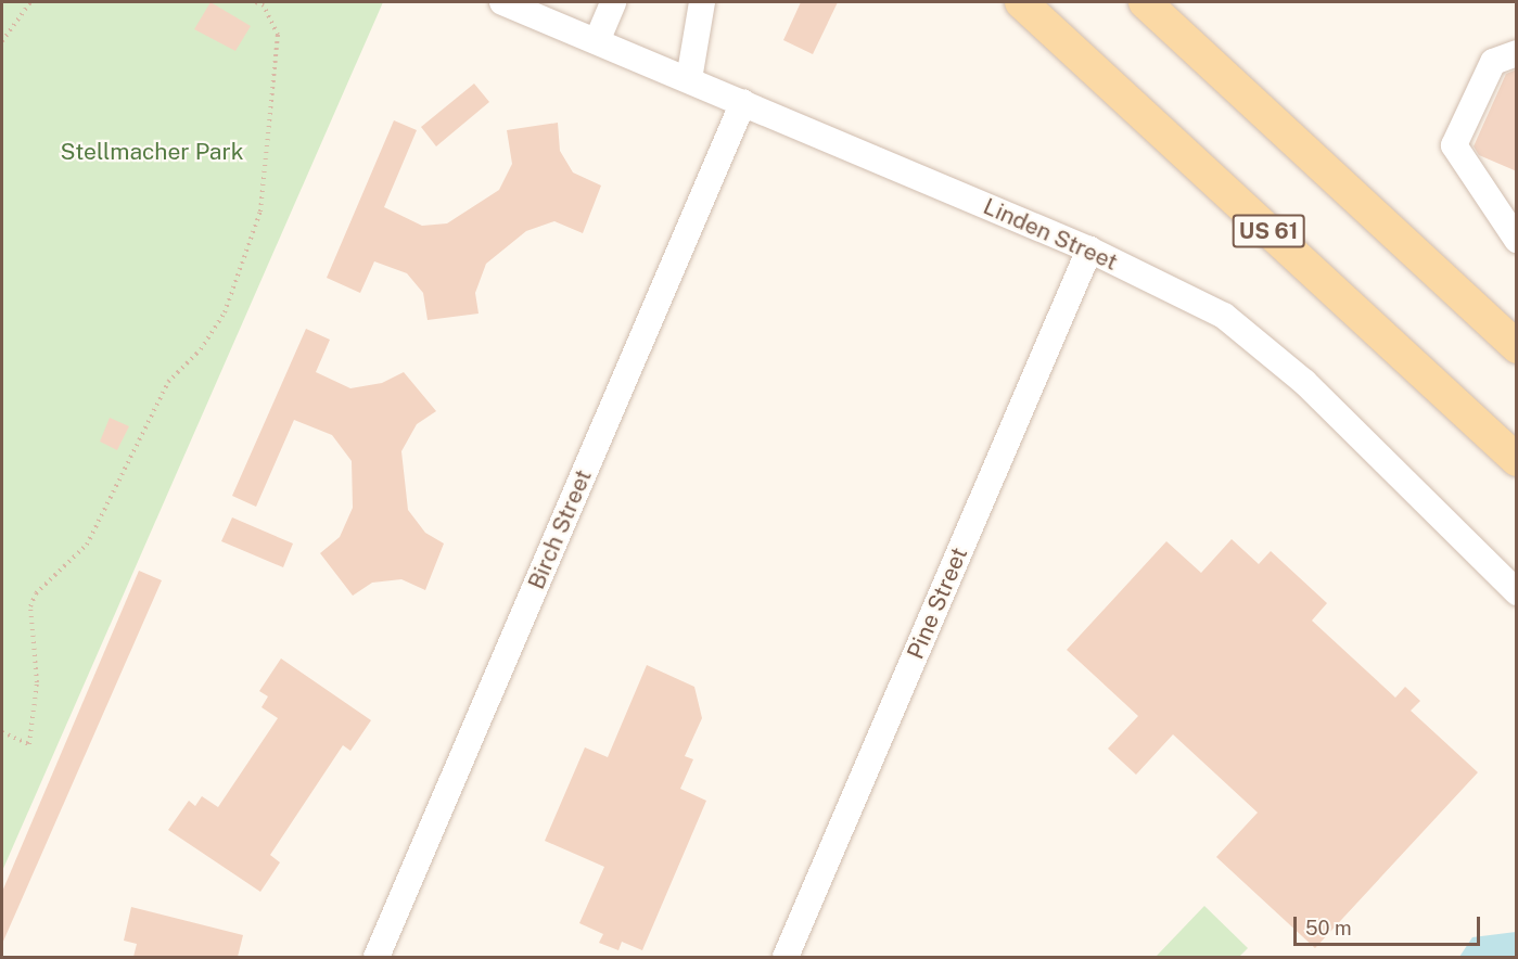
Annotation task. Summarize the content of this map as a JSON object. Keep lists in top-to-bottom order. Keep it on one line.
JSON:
{"streets":{"main road":["US 61"],"street":["Linden Street","Birch Street","Pine Street"]},"crossings":[["Linden Street","Birch Street"],["Linden Street","Pine Street"]],"parks":["Stellmacher Park"],"scale_bar":"50 m"}
